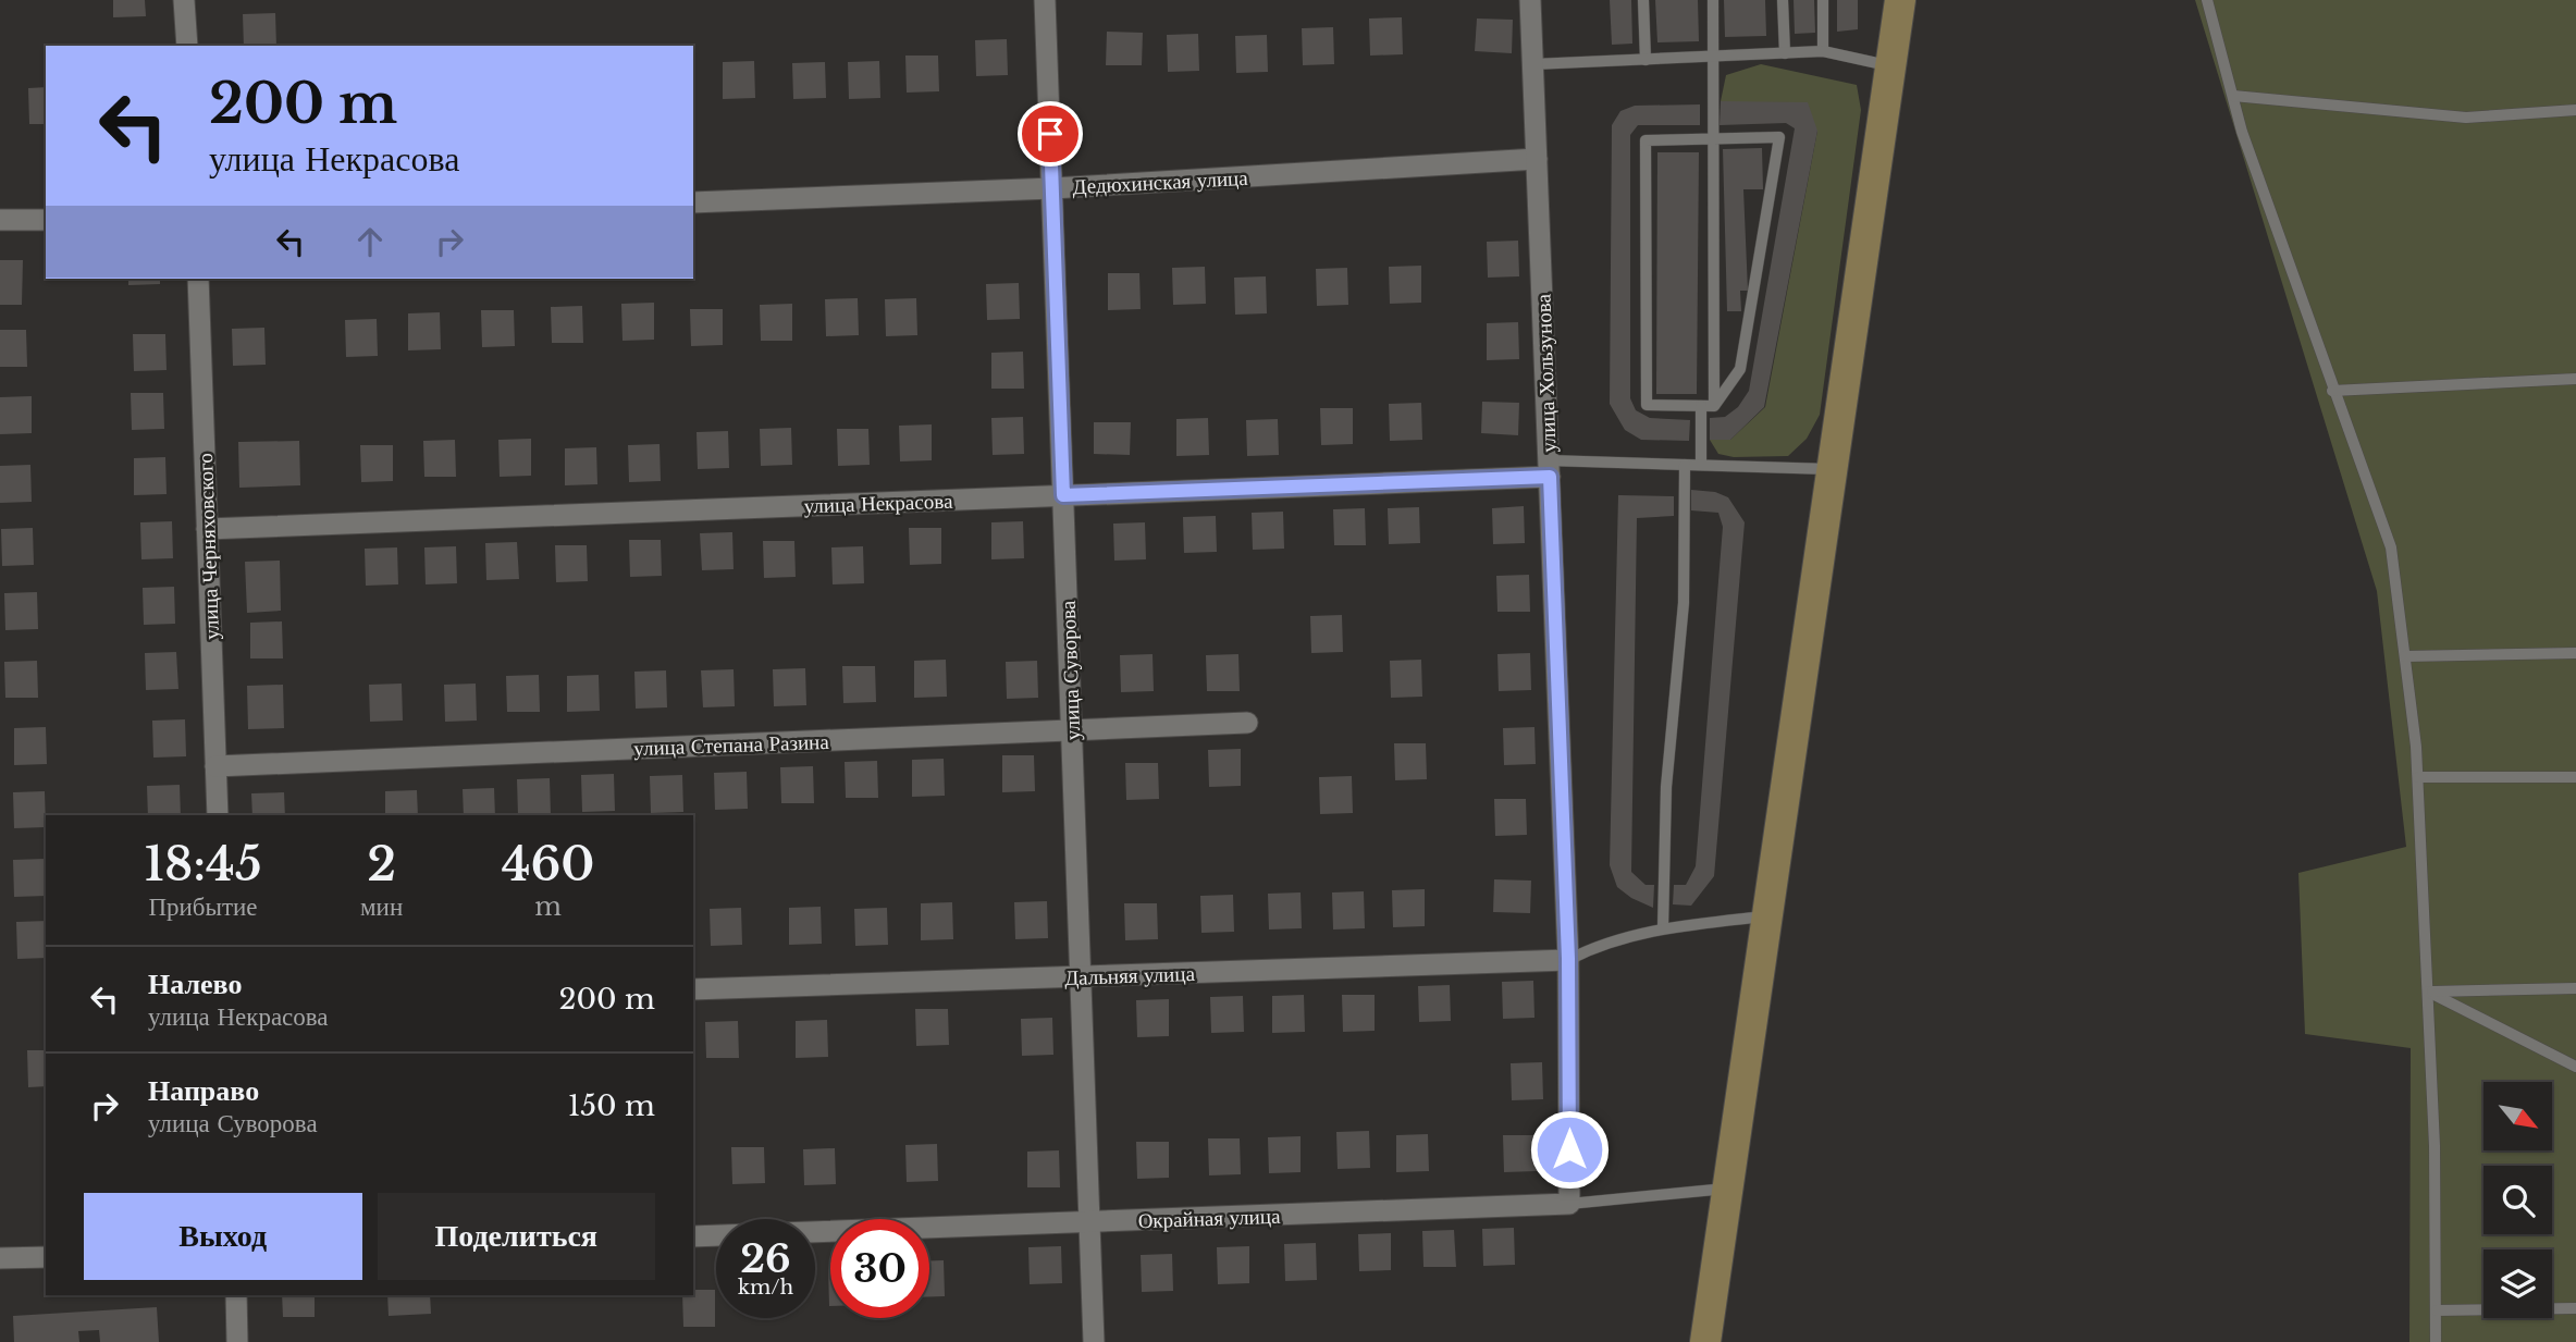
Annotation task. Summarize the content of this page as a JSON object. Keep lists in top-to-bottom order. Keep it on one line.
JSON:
{"streets":{"street":["Дедюхинская улица","улица Хользунова","улица Некрасова","улица Черняховского","улица Суворова","улица Степана Разина","Дальняя улица","Окрайная улица"]},"crossings":[["Дедюхинская улица","улица Хользунова"],["Дедюхинская улица","улица Суворова"],["улица Хользунова","улица Некрасова"],["улица Хользунова","Дальняя улица"],["улица Хользунова","Окрайная улица"],["улица Некрасова","улица Черняховского"],["улица Некрасова","улица Суворова"],["улица Черняховского","улица Степана Разина"],["улица Суворова","улица Степана Разина"],["улица Суворова","Дальняя улица"],["улица Суворова","Окрайная улица"]],"north":"bottom right","page":{"turn":["200 m","улица Некрасова"],"eta":["18:45","Прибытие","2","мин","460","m"],"list":[{"name":"Налево","note":"улица Некрасова","value":"200 m"},{"name":"Направо","note":"улица Суворова","value":"150 m"}],"buttons":["Выход","Поделиться"],"speed":"26 km/h","limit":"30"}}
